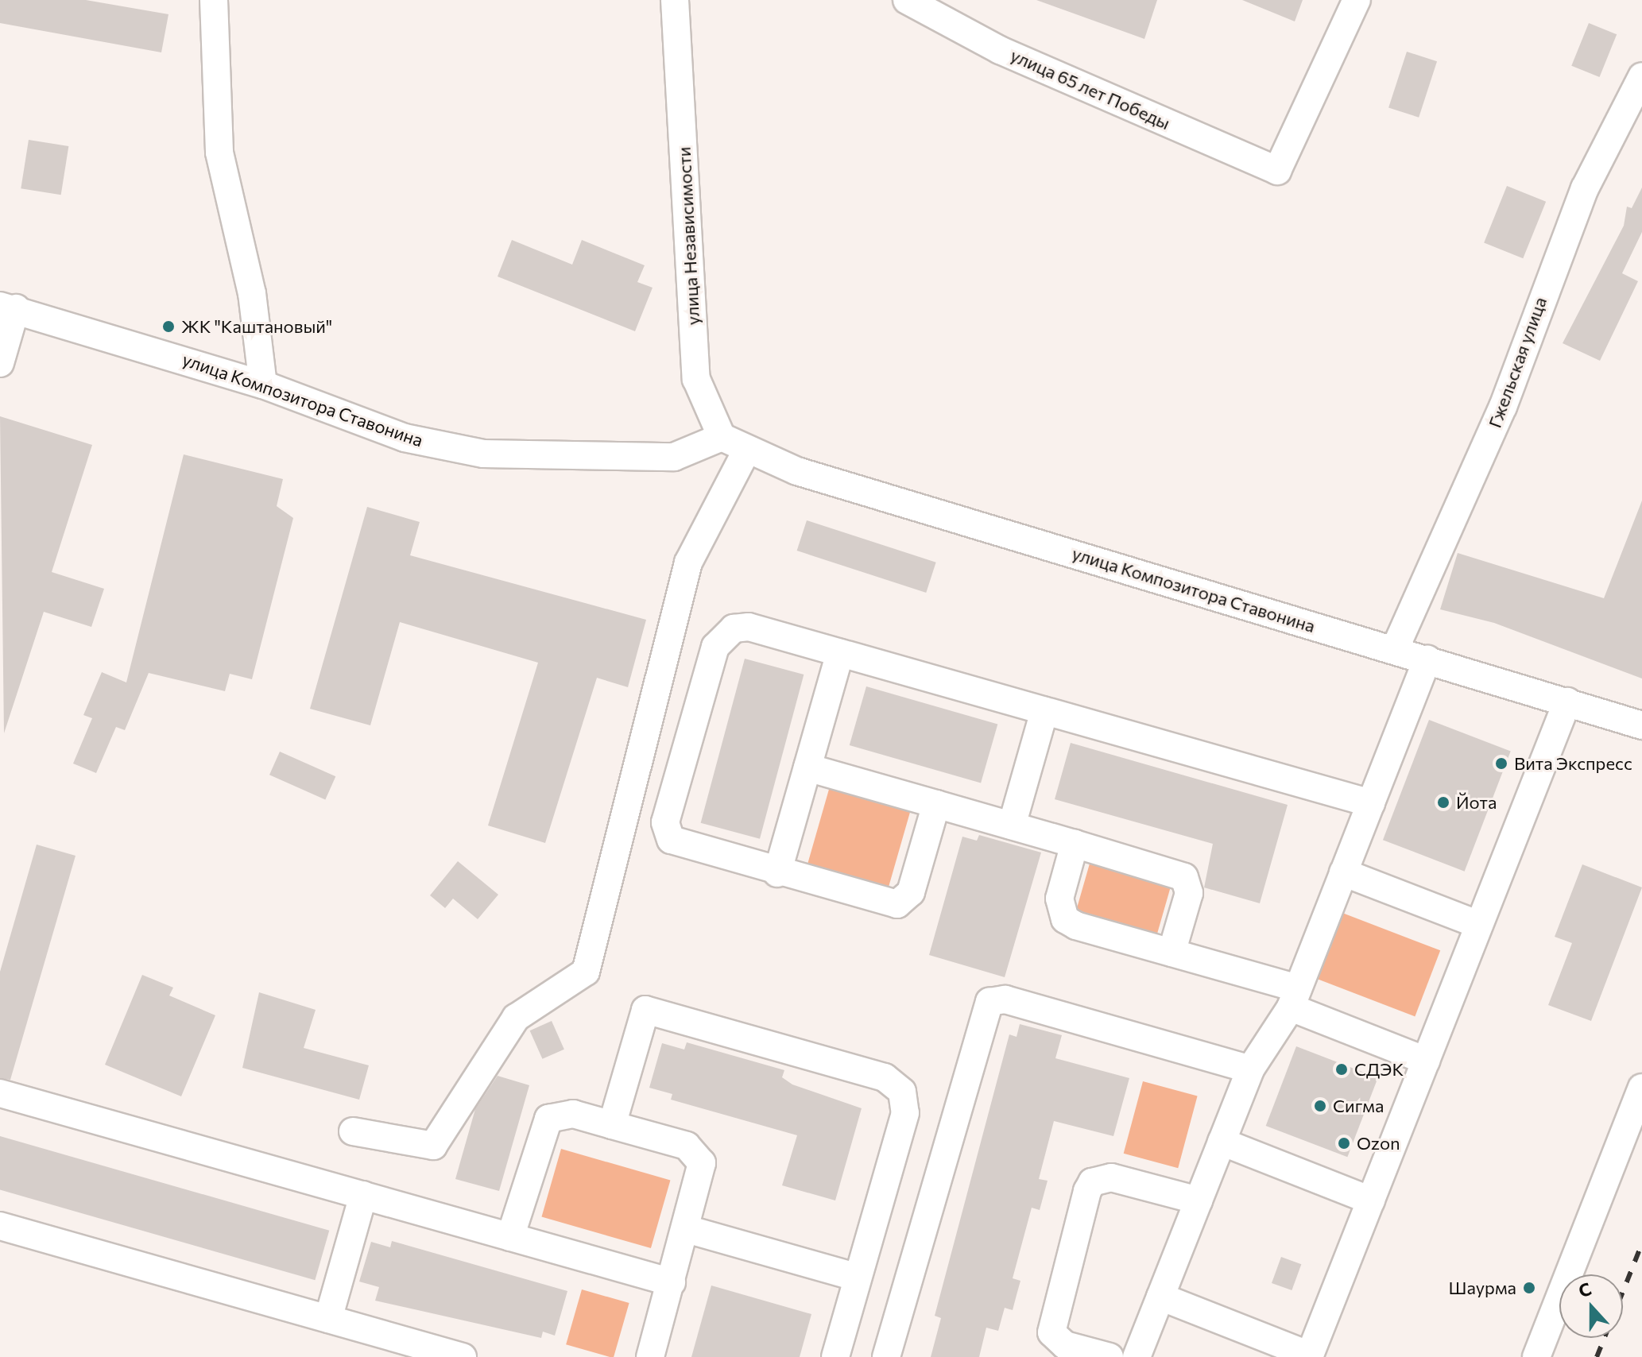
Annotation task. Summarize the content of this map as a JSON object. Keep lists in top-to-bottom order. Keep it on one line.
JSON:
{"streets":{"street":["улица 65 лет Победы","улица Независимости","Гжельская улица","улица Композитора Ставонина"]},"crossings":[["улица Независимости","улица Композитора Ставонина"],["Гжельская улица","улица Композитора Ставонина"]],"places":["ЖК \"Каштановый\"","Вита Экспресс","Йота","СДЭК","Сигма","Ozon","Шаурма"],"north":"top"}
